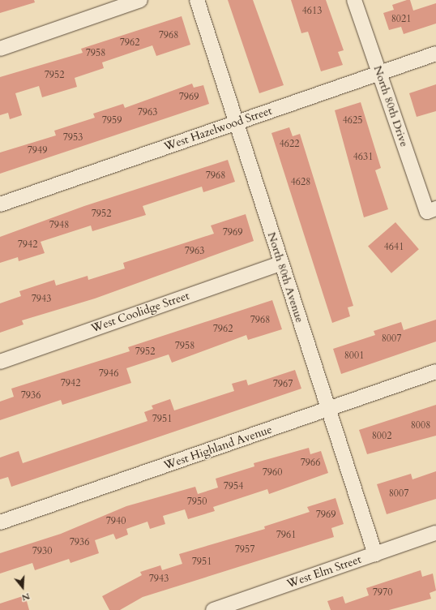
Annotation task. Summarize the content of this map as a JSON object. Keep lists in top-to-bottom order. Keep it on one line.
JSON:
{"streets":{"street":["North 80th Drive","West Hazelwood Street","North 80th Avenue","West Coolidge Street","West Highland Avenue","West Elm Street"]},"crossings":[["North 80th Drive","West Hazelwood Street"],["West Hazelwood Street","North 80th Avenue"],["North 80th Avenue","West Coolidge Street"],["North 80th Avenue","West Highland Avenue"],["North 80th Avenue","West Elm Street"]],"house_numbers":["4613","8021","7968","7962","7958","7952","7969","7963","7959","4625","7953","4622","7949","4631","7968","4628","7952","7948","7969","7942","4641","7963","7943","7968","7962","8007","7958","7952","8001","7946","7942","7967","7936","7951","8008","8002","7966","7960","7954","8007","7950","7969","7940","7961","7936","7957","7930","7951","7943","7970"],"north":"bottom"}
